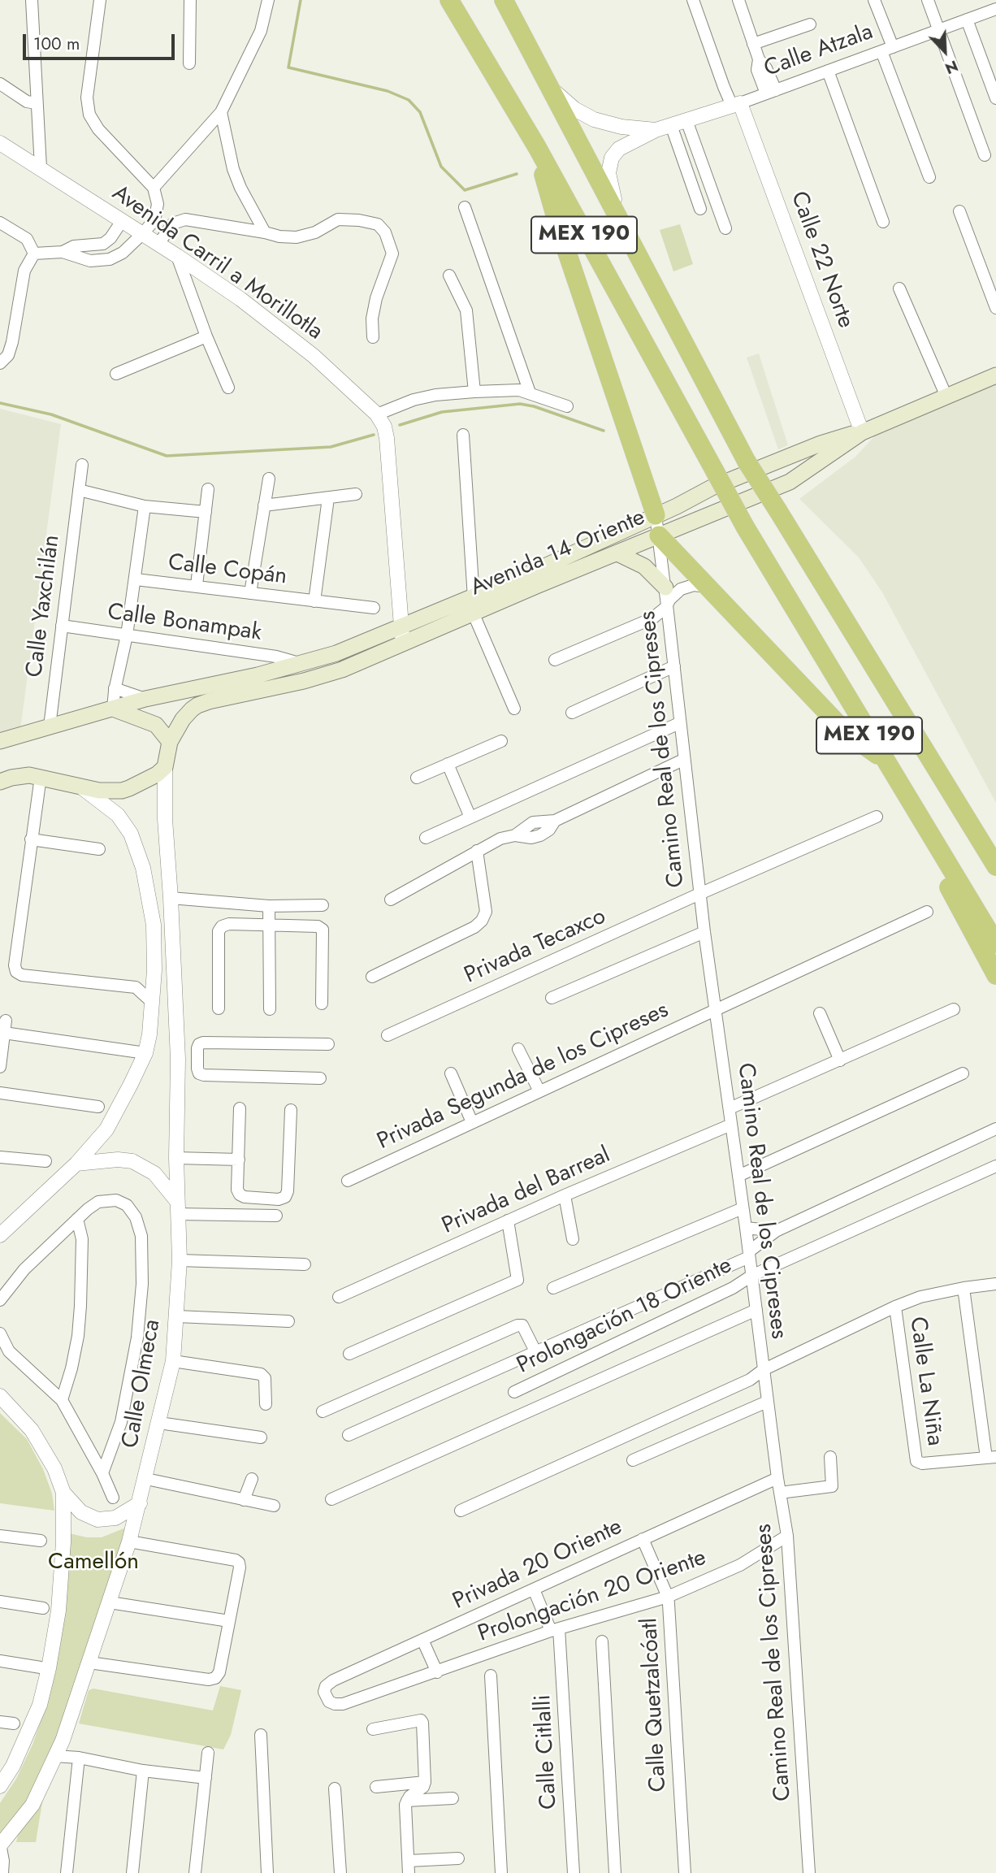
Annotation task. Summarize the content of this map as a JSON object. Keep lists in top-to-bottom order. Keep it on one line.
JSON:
{"streets":{"highway":["MEX 190"],"main road":["Avenida 14 Oriente"],"street":["Calle Atzala","Calle 22 Norte","Avenida Carril a Morillotla","Calle Copán","Calle Yaxchilán","Calle Bonampak","Camino Real de los Cipreses","Privada Tecaxco","Privada Segunda de los Cipreses","Privada del Barreal","Prolongación 18 Oriente","Calle La Niña","Calle Olmeca","Privada 20 Oriente","Prolongación 20 Oriente","Calle Quetzalcóatl","Calle Citlalli"]},"crossings":[["Calle Atzala","MEX 190"],["Calle Atzala","Calle 22 Norte"],["Calle 22 Norte","Avenida 14 Oriente"],["Avenida Carril a Morillotla","Avenida 14 Oriente"],["Avenida 14 Oriente","Calle Bonampak"],["Avenida 14 Oriente","Camino Real de los Cipreses"],["Calle Yaxchilán","Calle Bonampak"],["Camino Real de los Cipreses","Privada Tecaxco"],["Camino Real de los Cipreses","Privada Segunda de los Cipreses"],["Camino Real de los Cipreses","Privada del Barreal"],["Camino Real de los Cipreses","Prolongación 18 Oriente"],["Camino Real de los Cipreses","Privada 20 Oriente"],["Camino Real de los Cipreses","Prolongación 20 Oriente"],["Privada 20 Oriente","Prolongación 20 Oriente"],["Privada 20 Oriente","Calle Quetzalcóatl"],["Privada 20 Oriente","Calle Citlalli"],["Prolongación 20 Oriente","Calle Quetzalcóatl"],["Prolongación 20 Oriente","Calle Citlalli"]],"parks":["Camellón"],"scale_bar":"100 m","north":"bottom right"}
